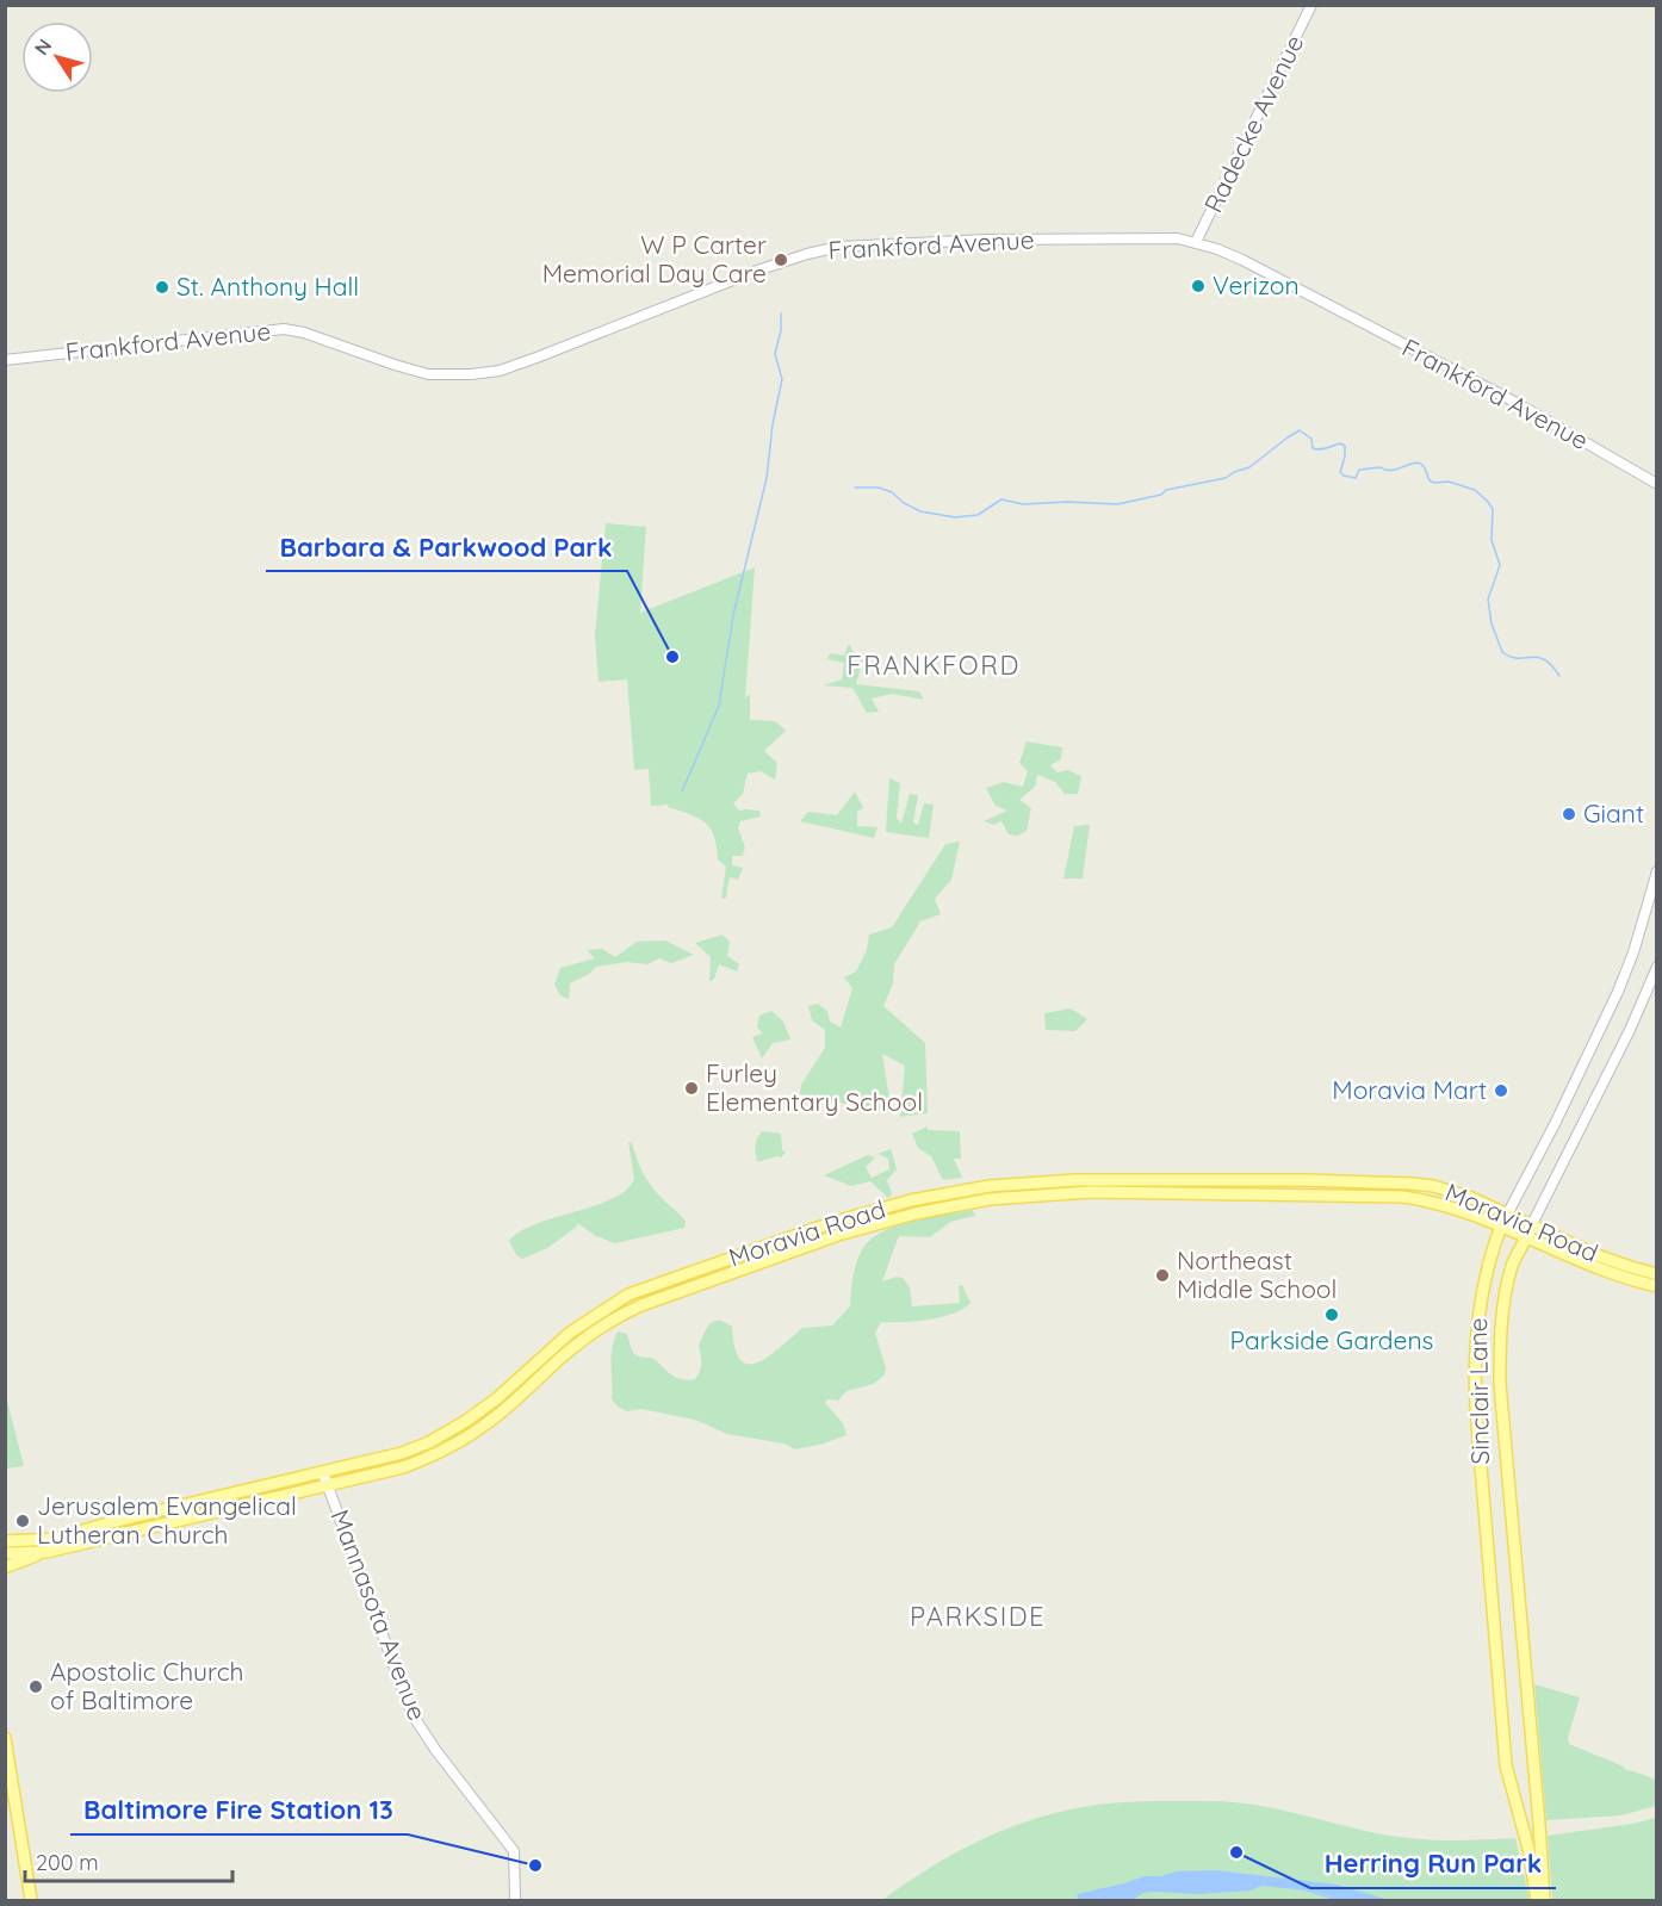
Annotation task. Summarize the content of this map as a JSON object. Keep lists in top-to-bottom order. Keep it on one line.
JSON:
{"streets":{"main road":["Moravia Road","Sinclair Lane"],"street":["Radecke Avenue","Frankford Avenue","Mannasota Avenue"]},"crossings":[["Radecke Avenue","Frankford Avenue"],["Moravia Road","Sinclair Lane"],["Moravia Road","Mannasota Avenue"]],"districts":["FRANKFORD","PARKSIDE"],"places":["W P Carter Memorial Day Care","Verizon","St. Anthony Hall","Barbara & Parkwood Park","Giant","Furley Elementary School","Moravia Mart","Northeast Middle School","Parkside Gardens","Jerusalem Evangelical Lutheran Church","Apostolic Church of Baltimore","Herring Run Park","Baltimore Fire Station 13"],"scale_bar":"200 m","north":"top left"}
